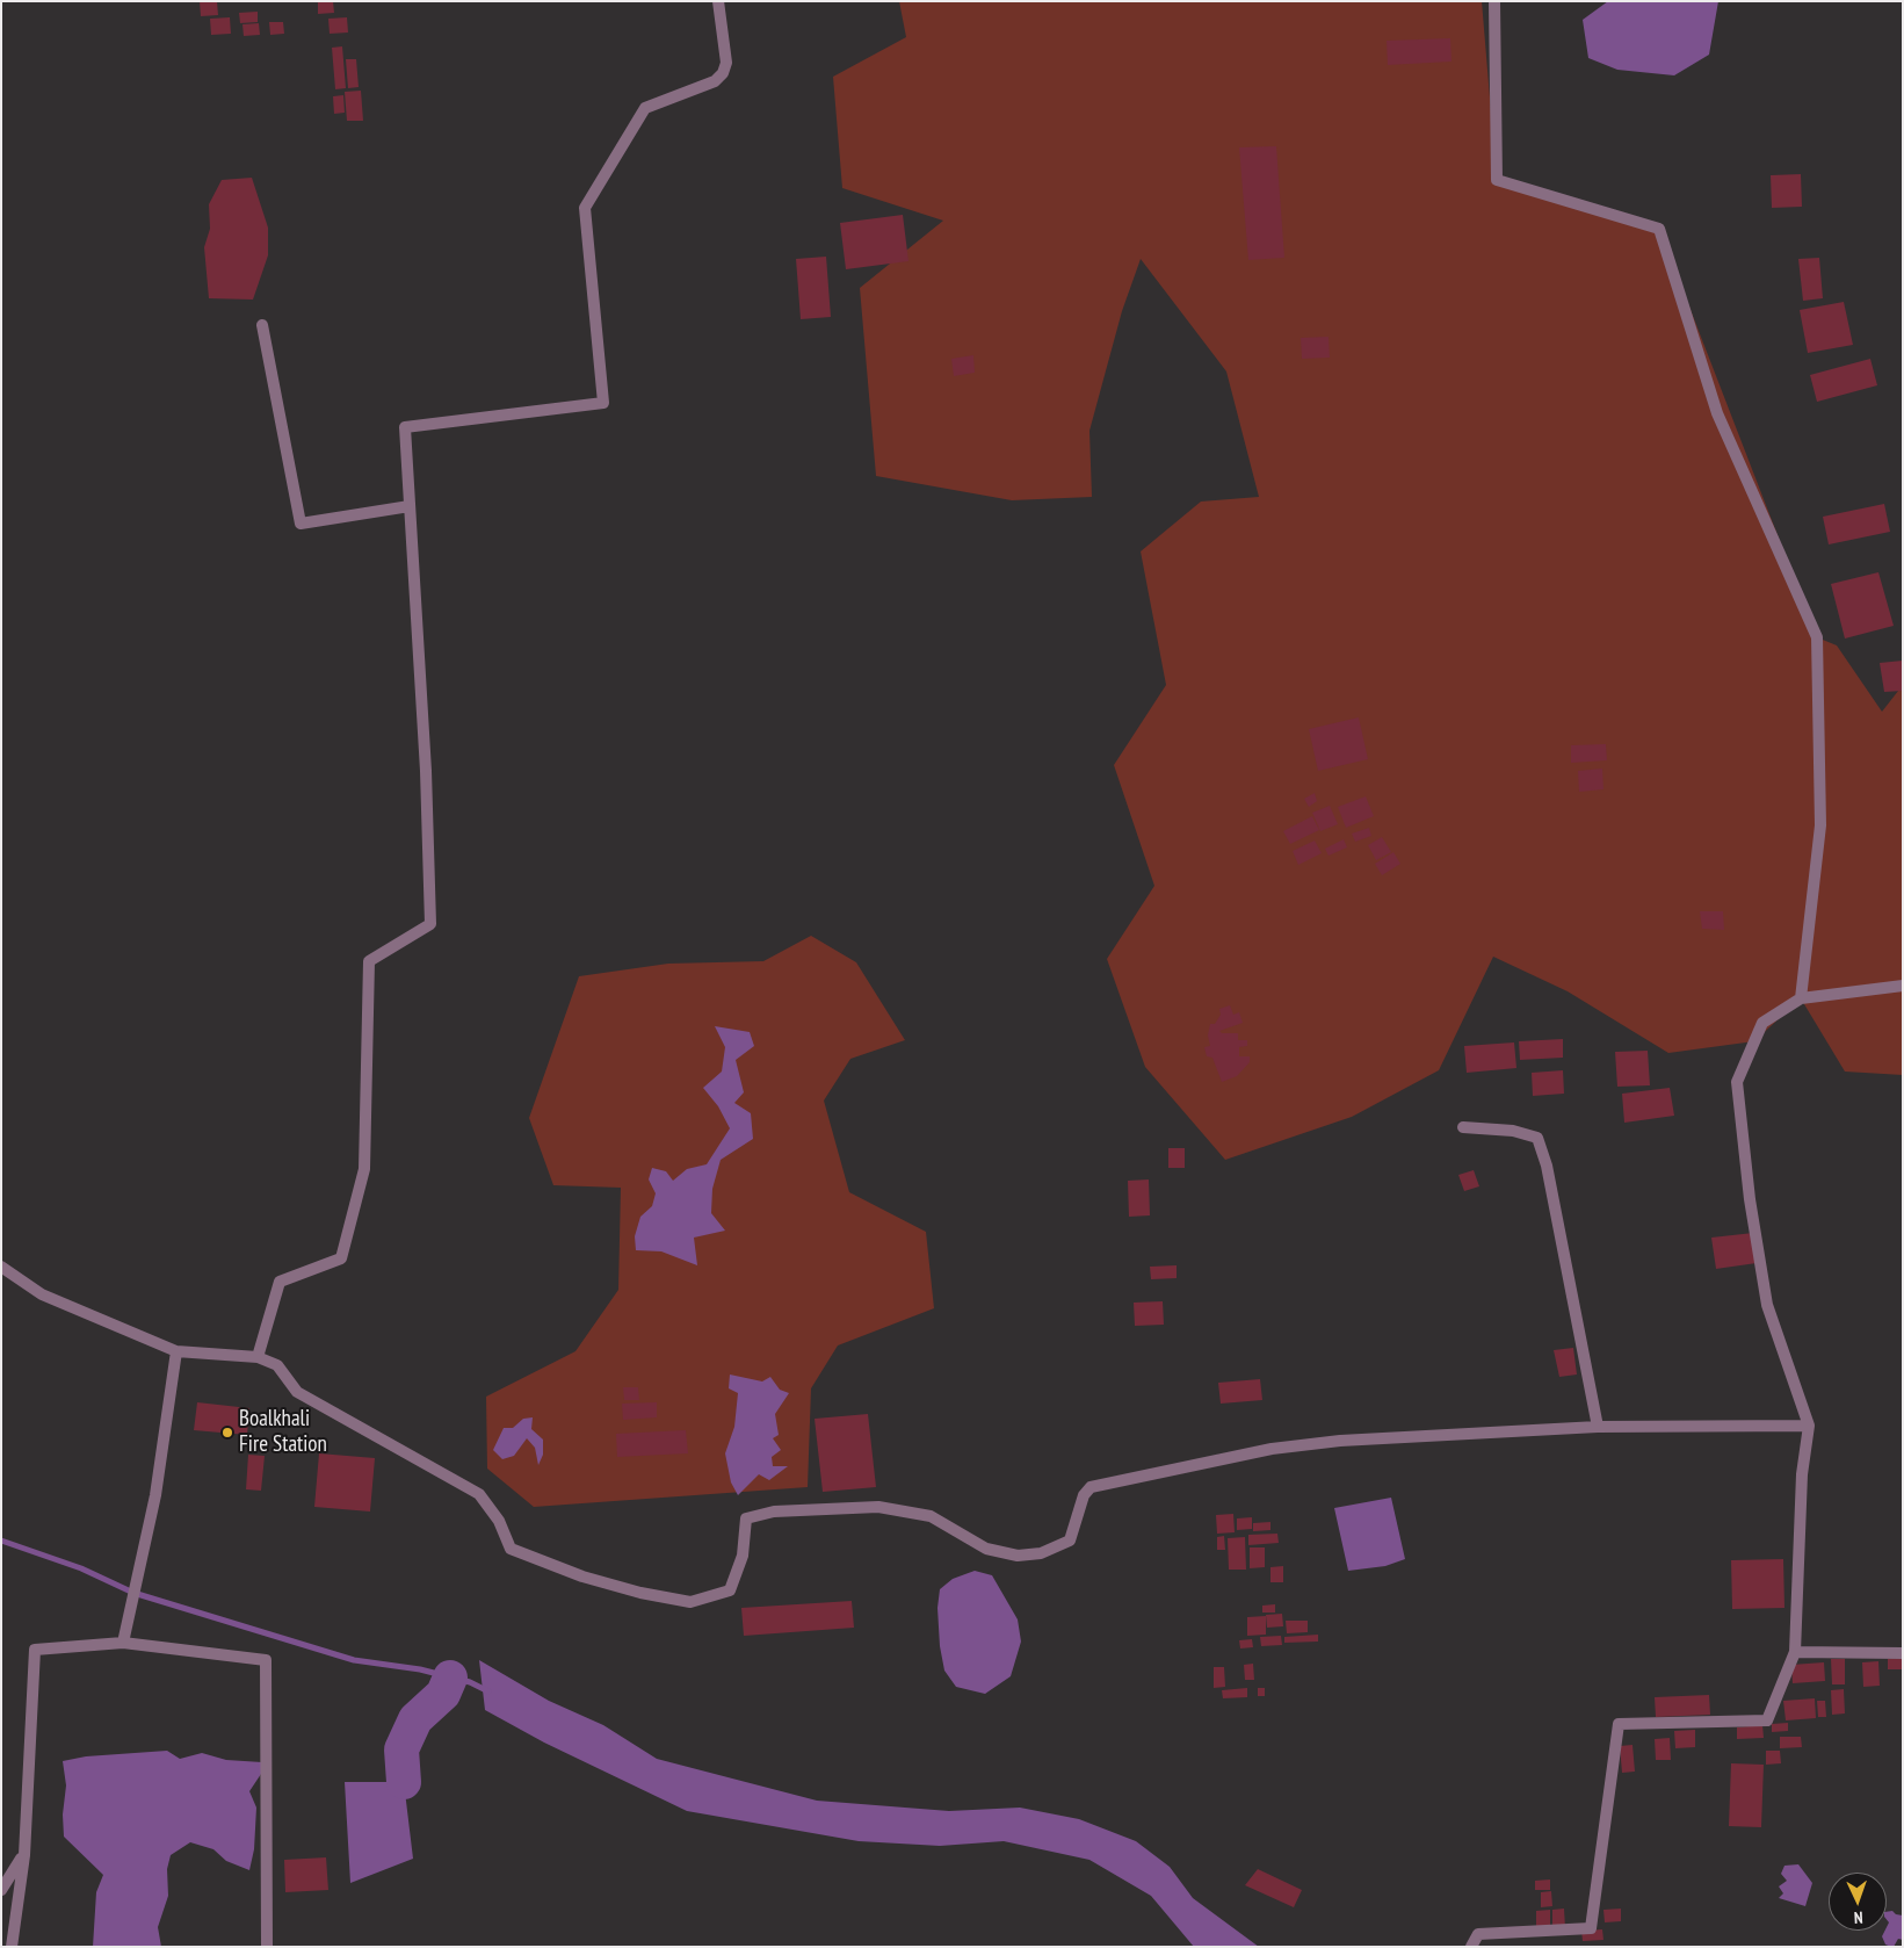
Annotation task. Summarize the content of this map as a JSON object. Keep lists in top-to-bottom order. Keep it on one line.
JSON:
{"places":["Boalkhali Fire Station"],"north":"bottom"}
